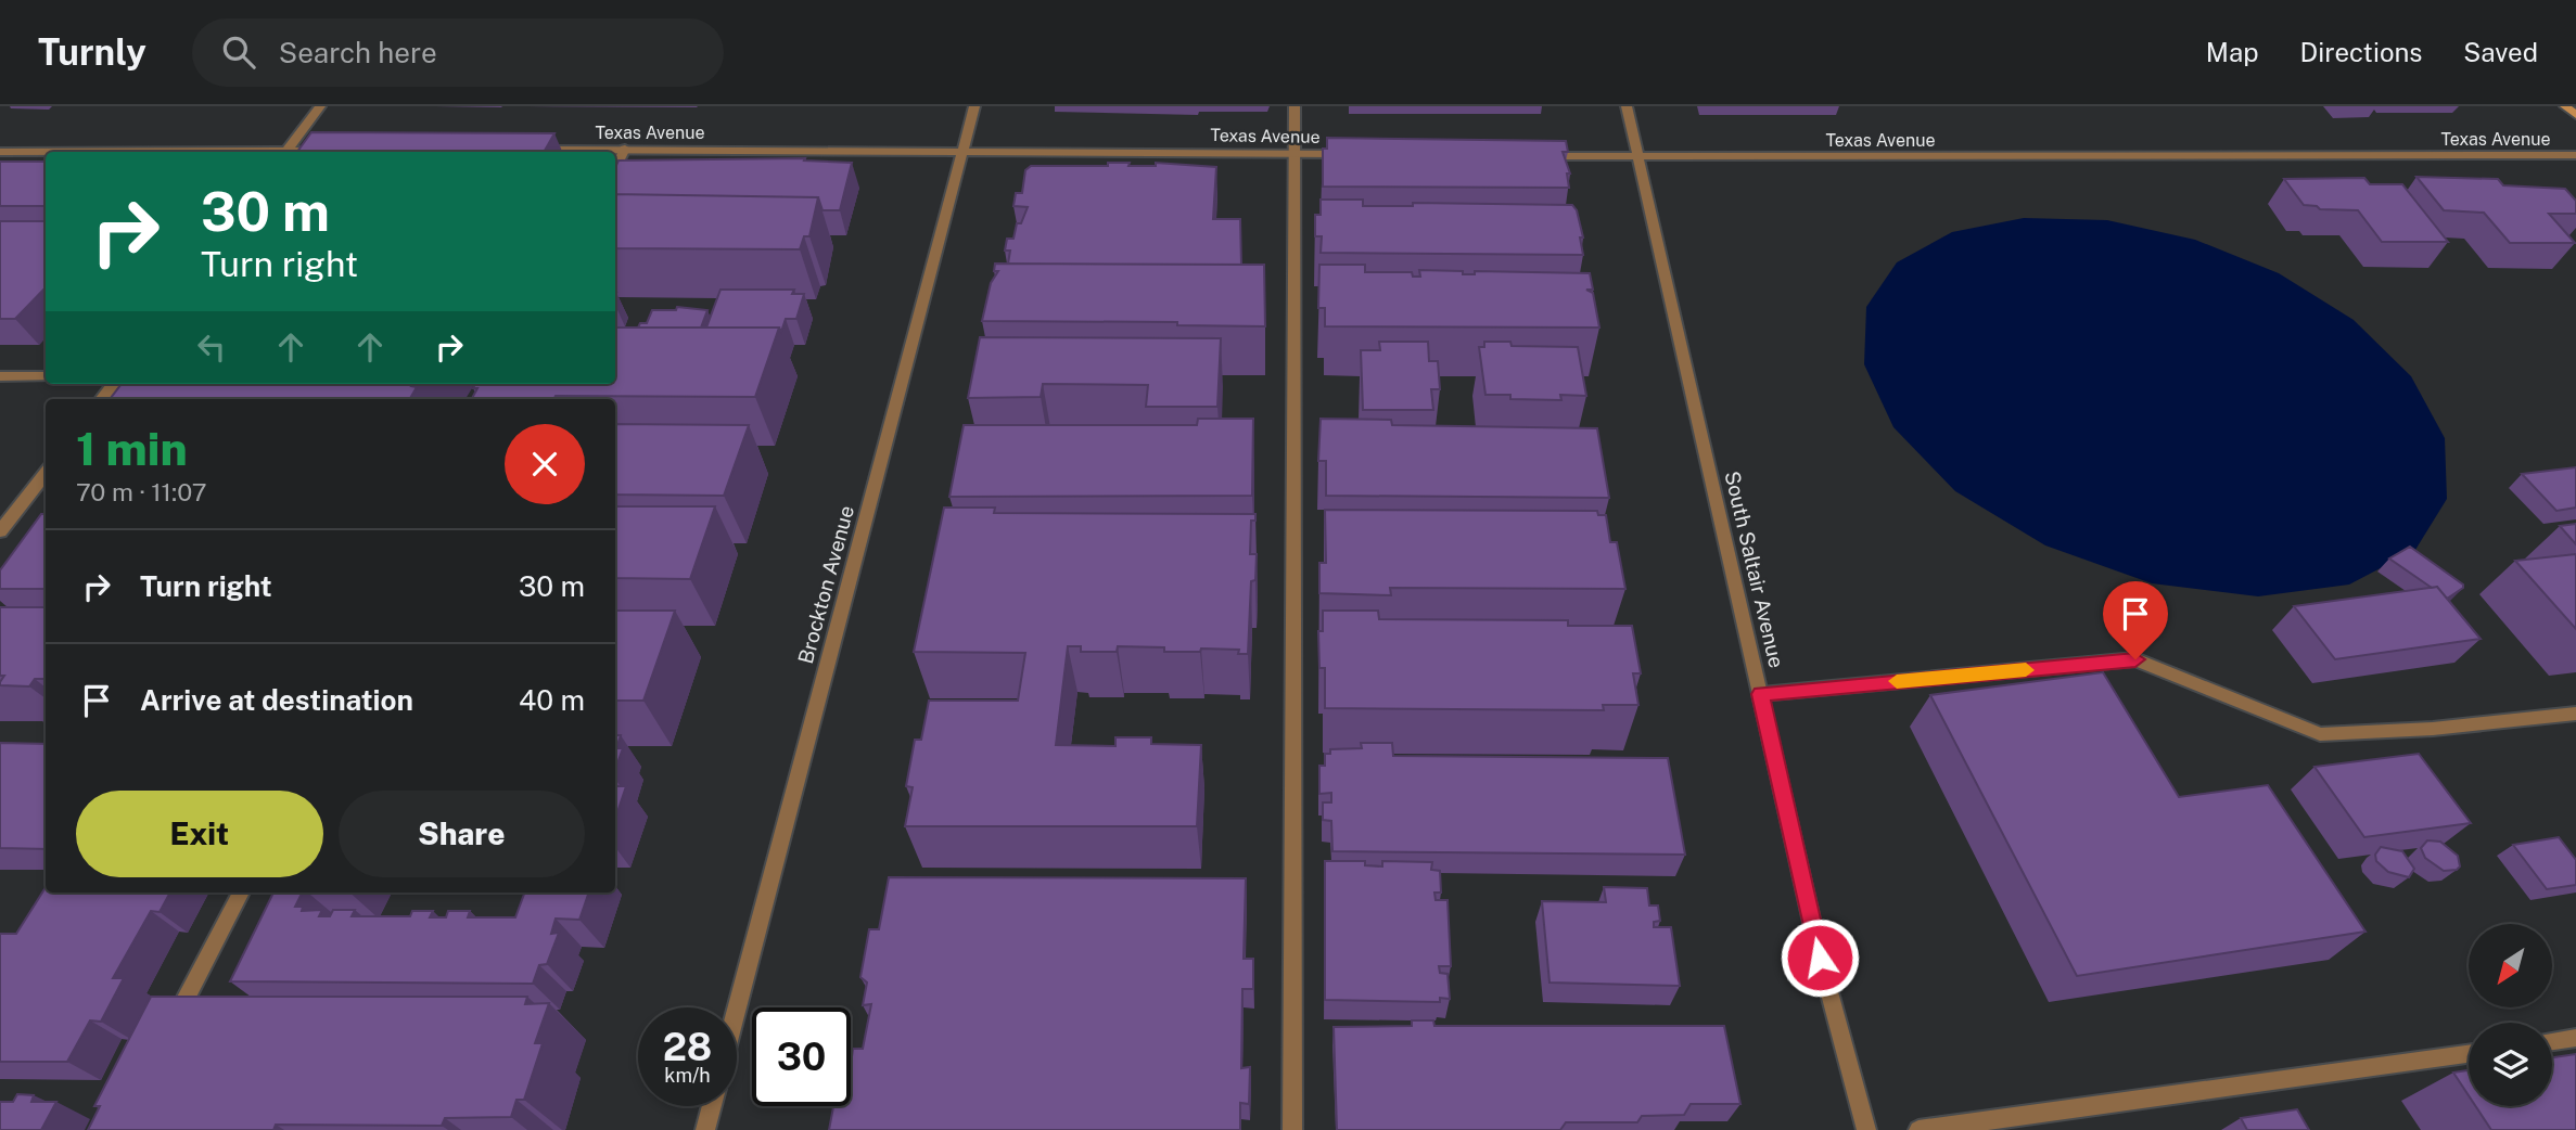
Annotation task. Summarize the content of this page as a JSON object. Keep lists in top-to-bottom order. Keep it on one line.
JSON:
{"streets":{"street":["Texas Avenue","South Saltair Avenue","Brockton Avenue"]},"crossings":[["Texas Avenue","South Saltair Avenue"],["Texas Avenue","Brockton Avenue"]],"north":"bottom left","page":{"header":"Turnly","search":"Search here","nav":["Map","Directions","Saved"],"turn":["30 m","Turn right"],"heading":["1 min","70 m · 11:07"],"list":[{"name":"Turn right","value":"30 m"},{"name":"Arrive at destination","value":"40 m"}],"buttons":["Exit","Share"],"speed":"28 km/h","limit":"30"}}
